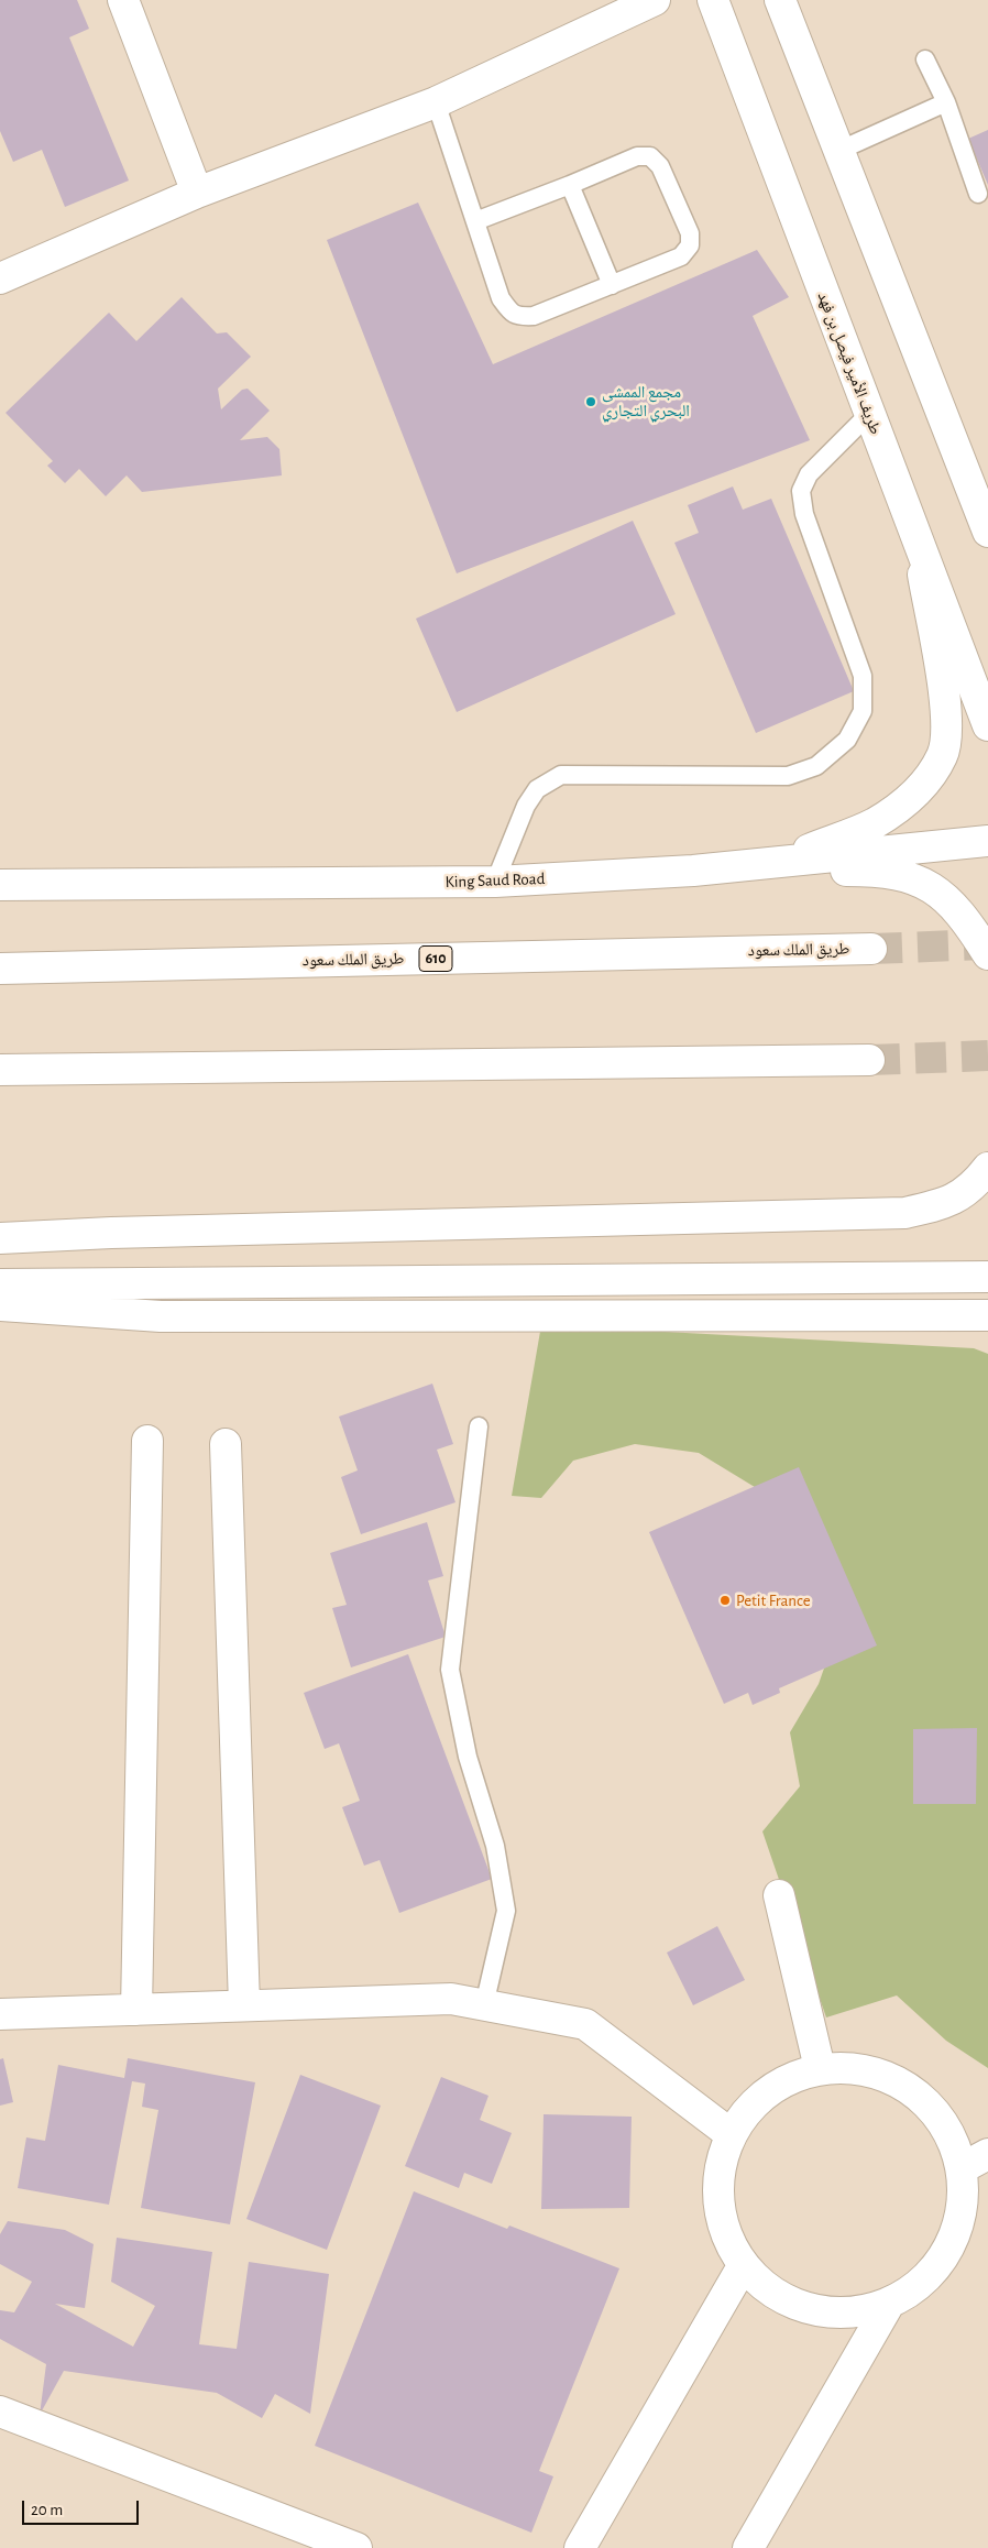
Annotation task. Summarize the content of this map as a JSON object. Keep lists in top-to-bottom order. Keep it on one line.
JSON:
{"streets":{"main road":["طريف الأمير فيصل بن فهد","King Saud Road","طريق الملك سعود","610"]},"places":["مجمع الممشى البحري التجاري","Petit France"],"scale_bar":"20 m"}
